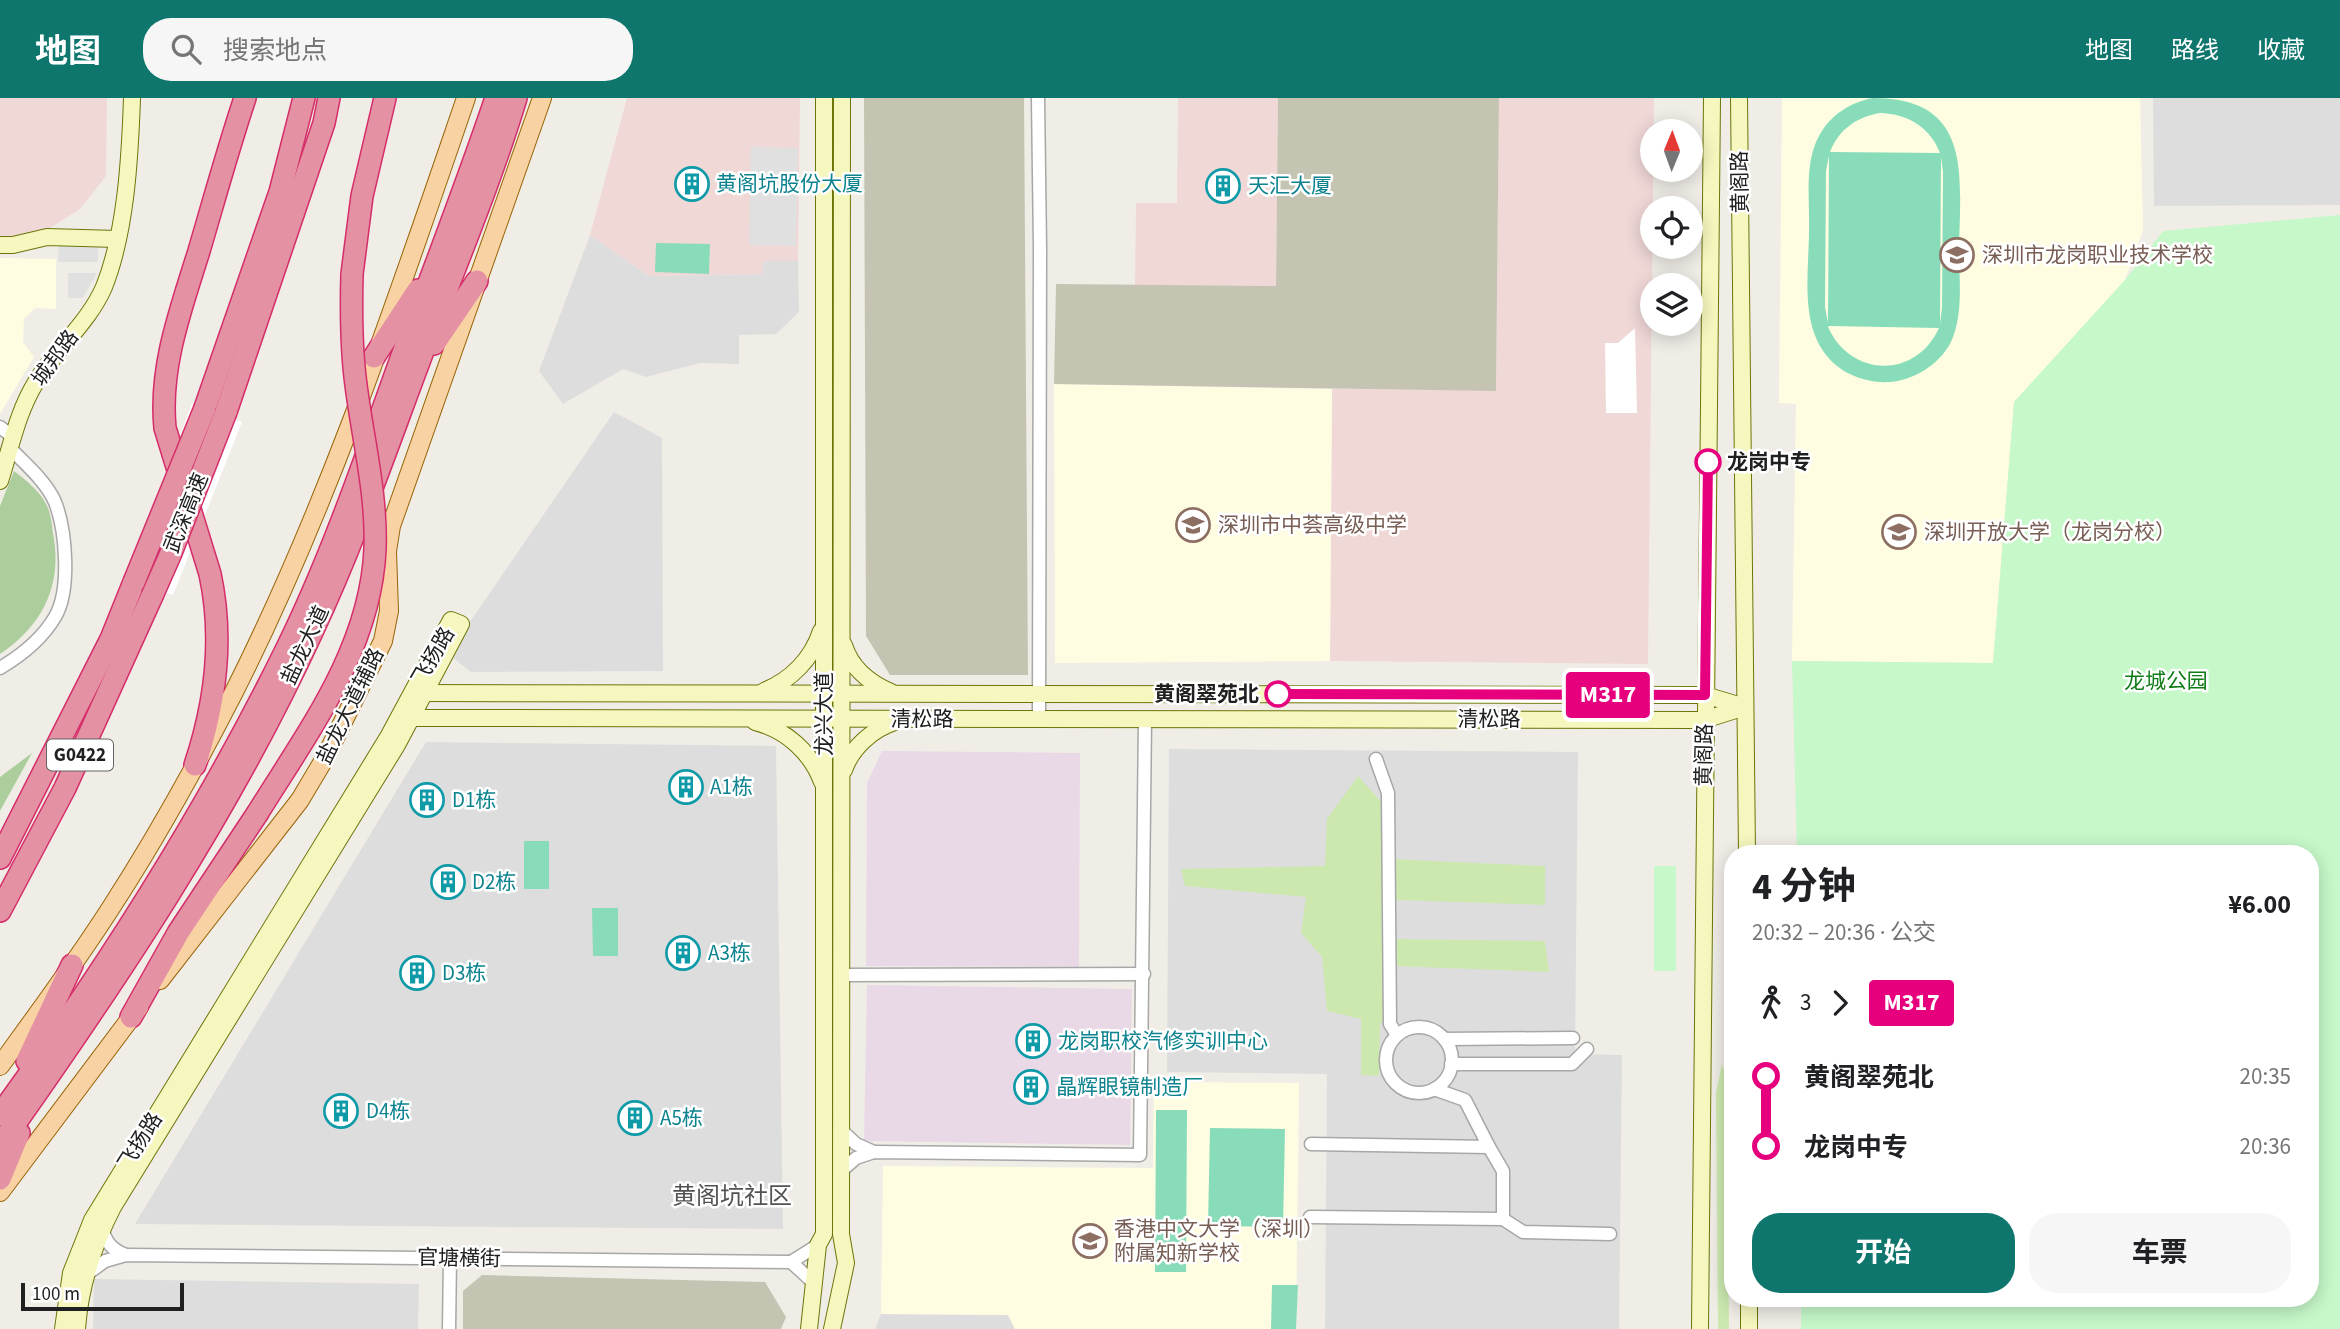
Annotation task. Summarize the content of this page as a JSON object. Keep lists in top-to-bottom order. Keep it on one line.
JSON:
{"streets":{"highway":["武深高速","盐龙大道","G0422"],"main road":["盐龙大道辅路"],"street":["黄阁路","城邦路","飞扬路","龙兴大道","清松路","官塘横街"]},"crossings":[["黄阁路","清松路"],["飞扬路","清松路"],["飞扬路","官塘横街"],["龙兴大道","清松路"]],"districts":["黄阁坑社区"],"parks":["龙城公园"],"places":{"building":["黄阁坑股份大厦","天汇大厦","A1栋","D1栋","D2栋","A3栋","D3栋","龙岗职校汽修实训中心","晶辉眼镜制造厂","D4栋","A5栋"],"school or university":["深圳市龙岗职业技术学校","深圳市中荟高级中学","深圳开放大学（龙岗分校）","香港中文大学（深圳） 附属知新学校"],"other":["龙岗中专","黄阁翠苑北"]},"lines":["bus line M317"],"scale_bar":"100 m","north":"top","page":{"header":"地图","search":"搜索地点","nav":["地图","路线","收藏"],"on_map":"M317","heading":["4 分钟","20:32 – 20:36 · 公交","¥6.00"],"legs":["3","M317"],"list":[{"name":"黄阁翠苑北","value":"20:35"},{"name":"龙岗中专","value":"20:36"}],"buttons":["开始","车票"],"scale":"100 m"}}
